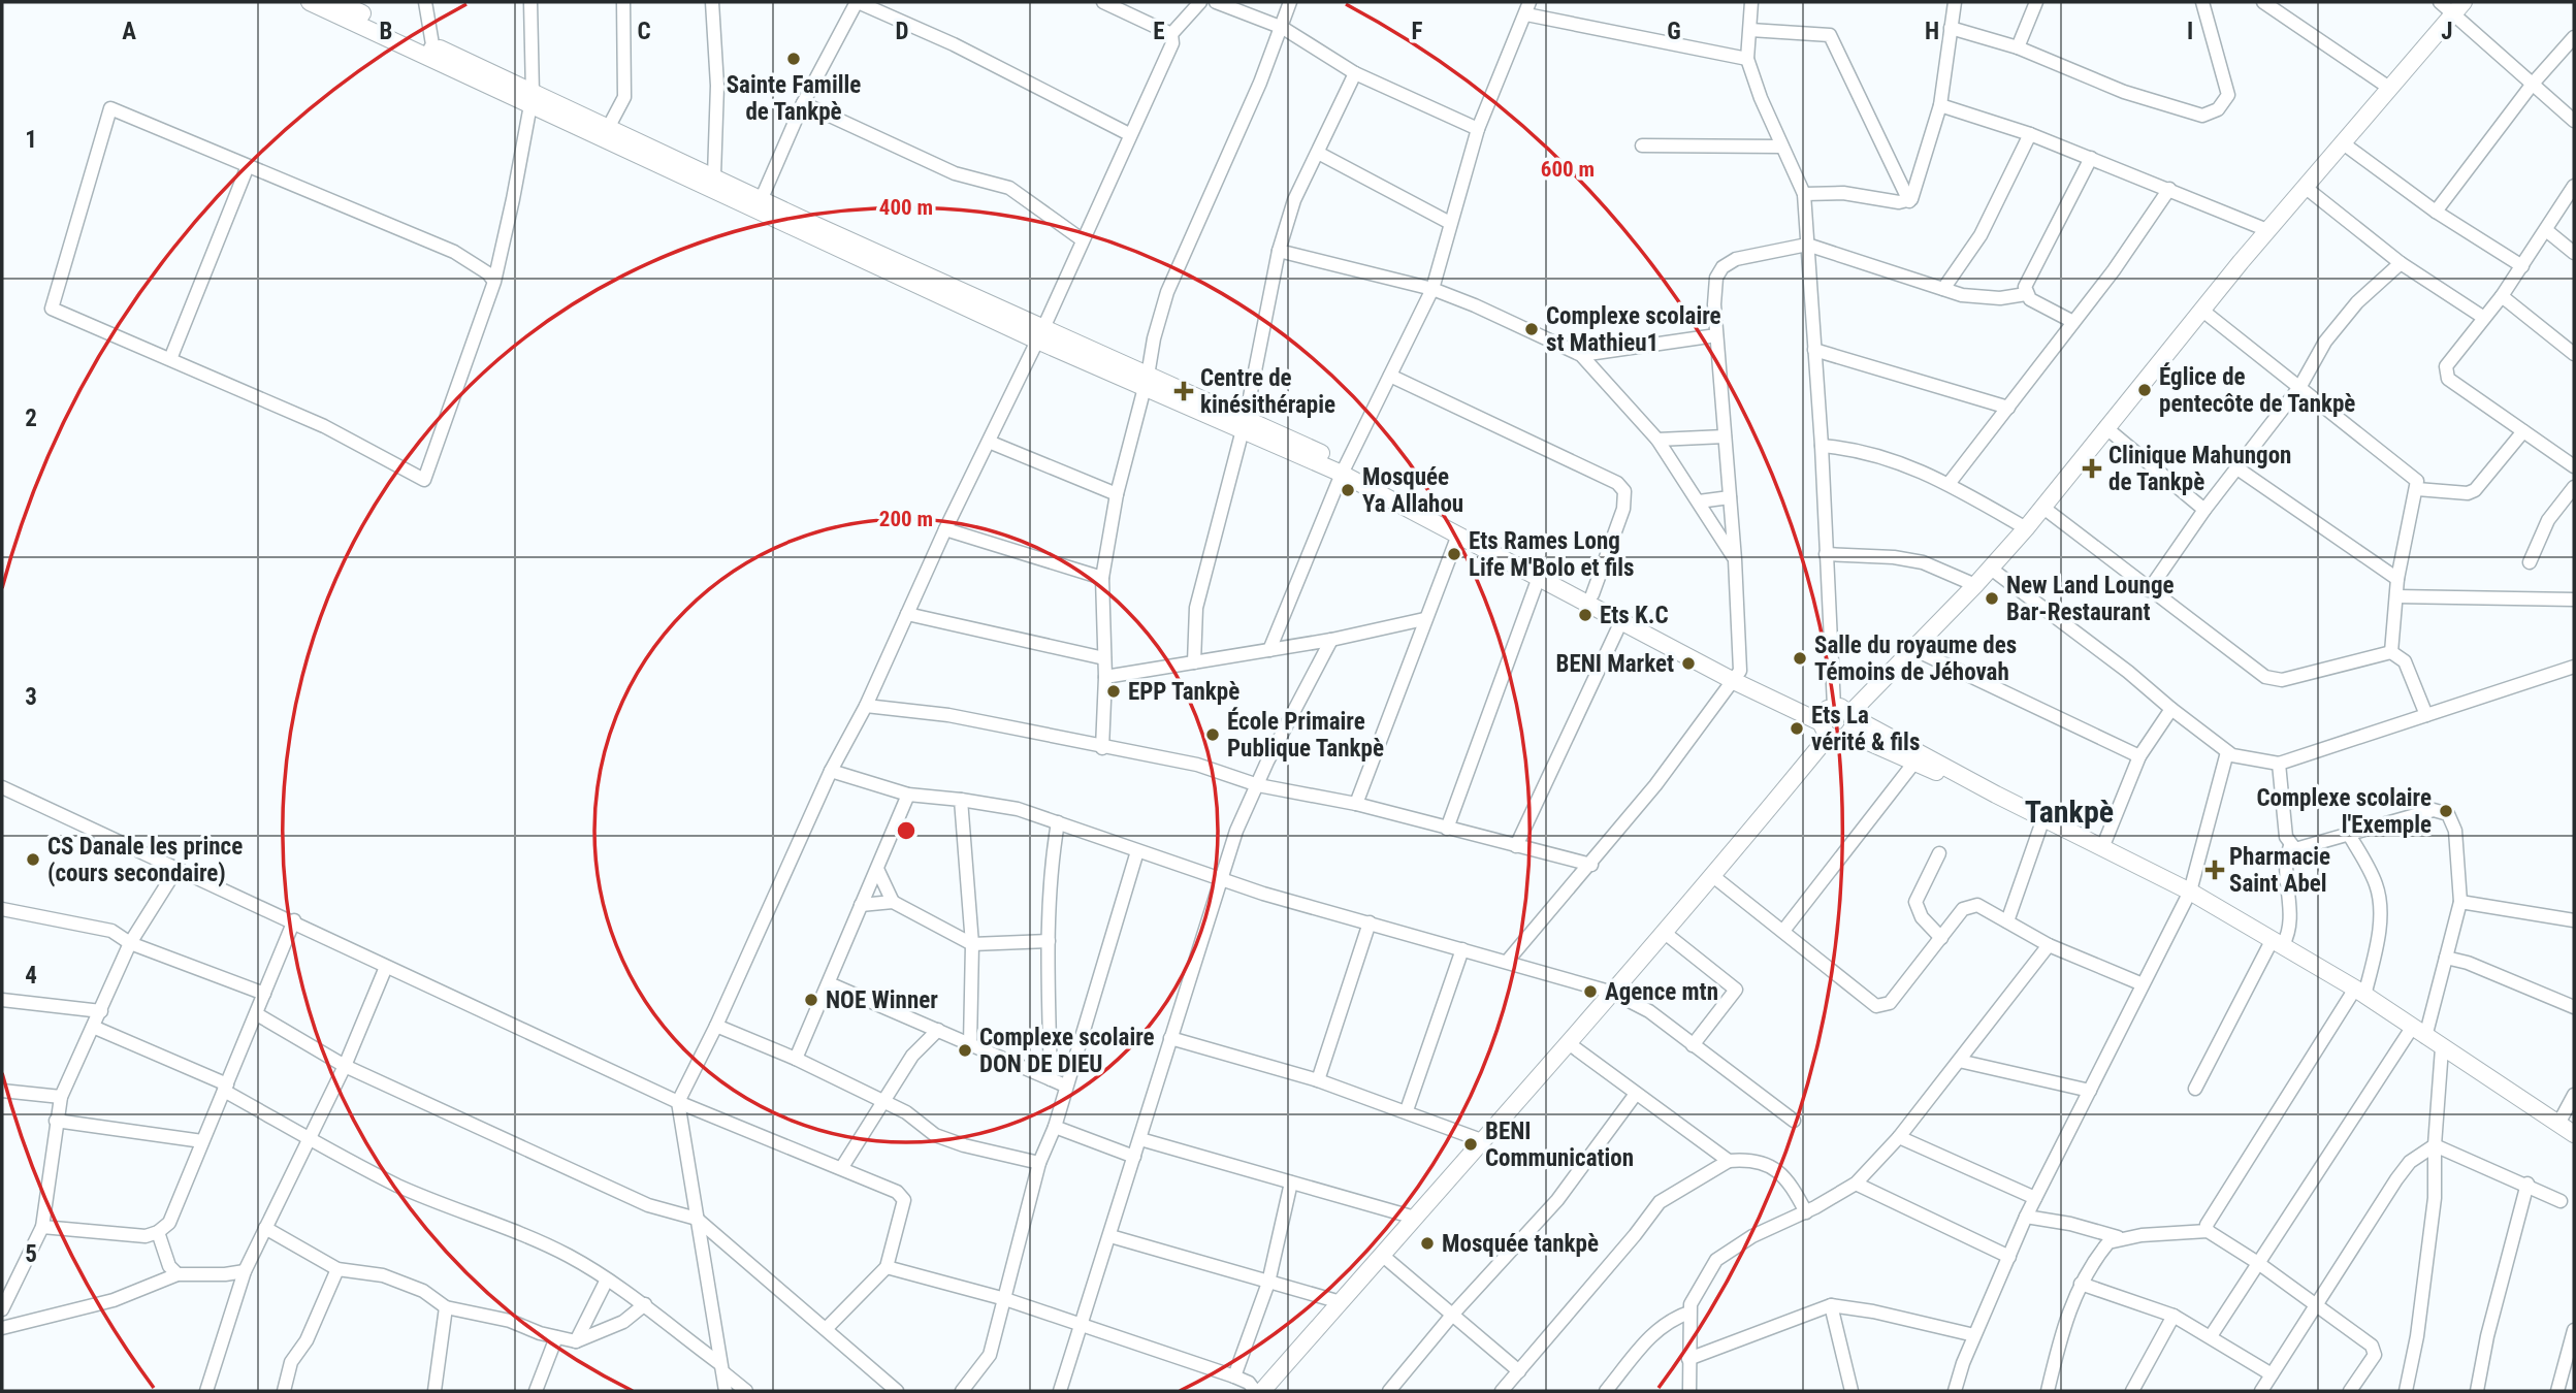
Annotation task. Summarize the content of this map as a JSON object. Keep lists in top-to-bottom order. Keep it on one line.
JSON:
{"districts":["Tankpè"],"places":{"other":["Sainte Famille de Tankpè","Complexe scolaire st Mathieu1","Églice de pentecôte de Tankpè","Mosquée Ya Allahou","Ets Rames Long Life M'Bolo et fils","New Land Lounge Bar-Restaurant","Ets K.C","Salle du royaume des Témoins de Jéhovah","BENI Market","EPP Tankpè","Ets La vérité & fils","École Primaire Publique Tankpè","Complexe scolaire l'Exemple","CS Danale les prince (cours secondaire)","Agence mtn","NOE Winner","Complexe scolaire DON DE DIEU","BENI Communication","Mosquée tankpè"],"health":["Centre de kinésithérapie","Clinique Mahungon de Tankpè","Pharmacie Saint Abel"]},"grid":{"columns":["A","B","C","D","E","F","G","H","I","J"],"rows":["1","2","3","4","5"]},"rings":["600 m","400 m","200 m"]}
